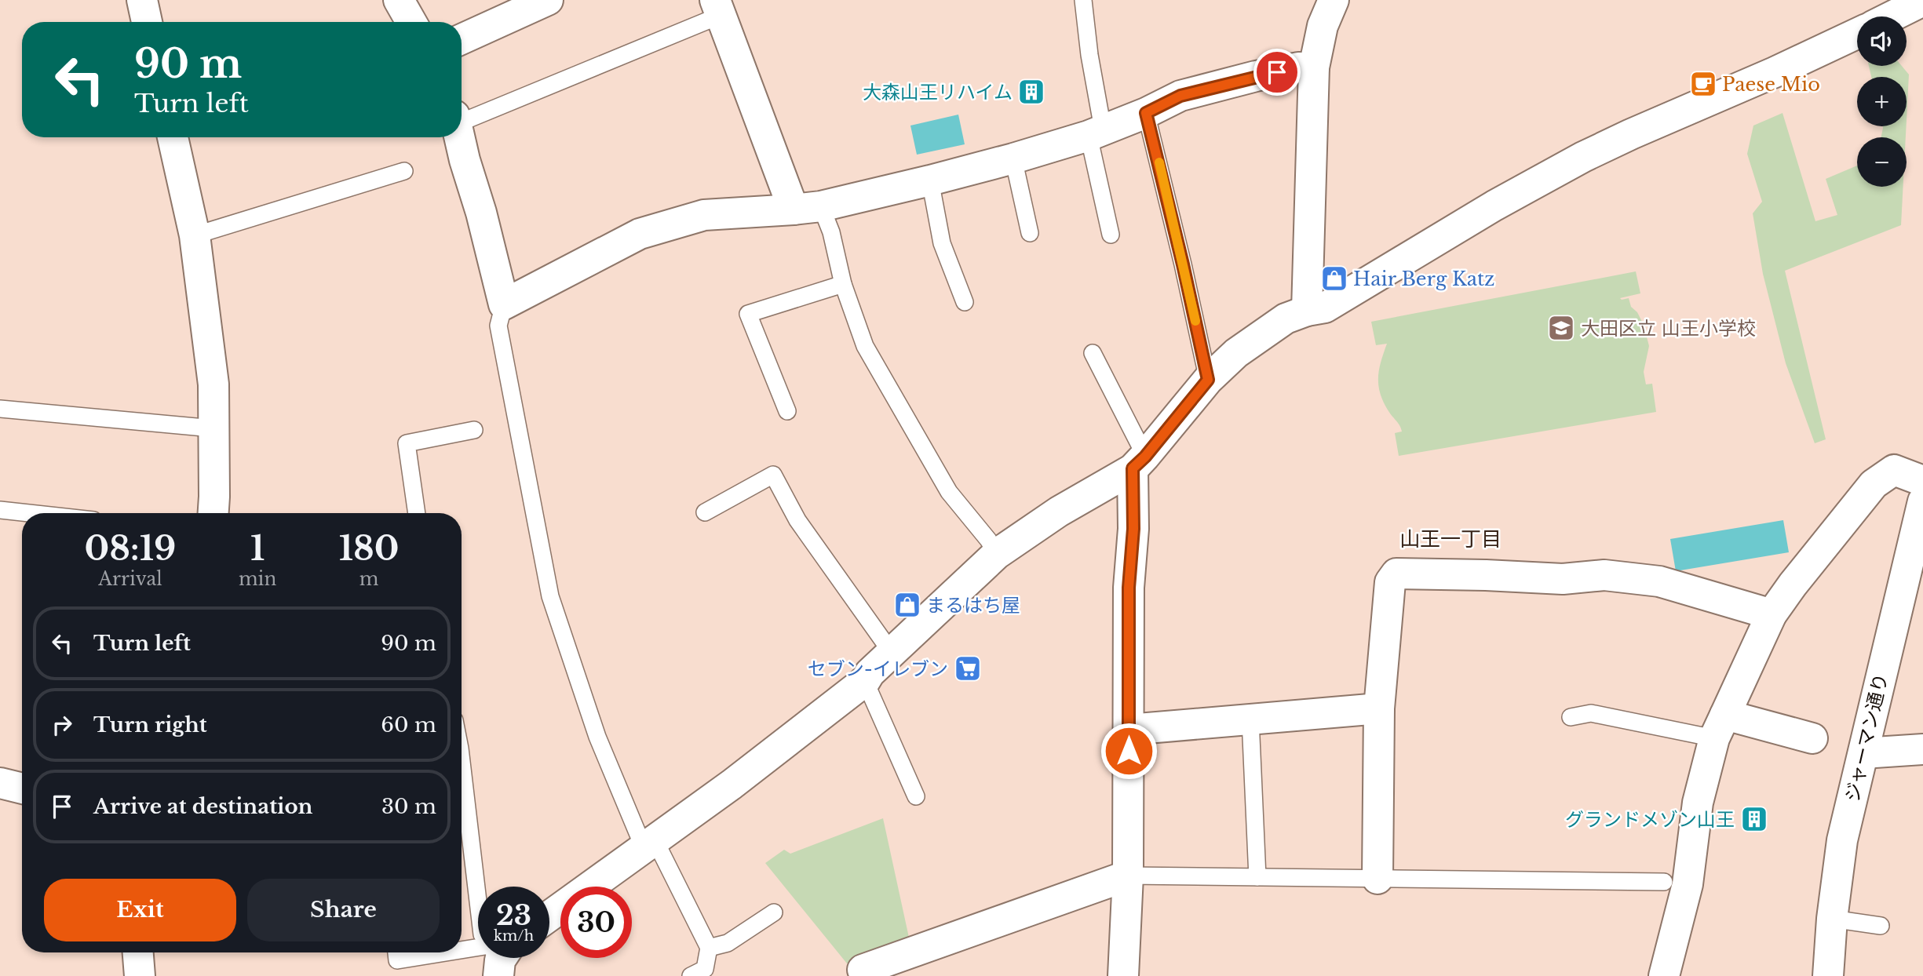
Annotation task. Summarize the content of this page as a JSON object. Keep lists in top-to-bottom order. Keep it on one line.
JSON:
{"streets":{"street":["ジャーマン通り"]},"districts":["山王一丁目"],"places":{"cafe":["Paese Mio"],"building":["大森山王リハイム","グランドメゾン山王"],"shop":["Hair Berg Katz","まるはち屋"],"school or university":["大田区立 山王小学校"],"supermarket":["セブン-イレブン"]},"page":{"map_buttons":["+","−"],"turn":["90 m","Turn left"],"eta":["08:19","Arrival","1","min","180","m"],"list":[{"name":"Turn left","value":"90 m"},{"name":"Turn right","value":"60 m"},{"name":"Arrive at destination","value":"30 m"}],"buttons":["Exit","Share"],"speed":"23 km/h","limit":"30"}}
